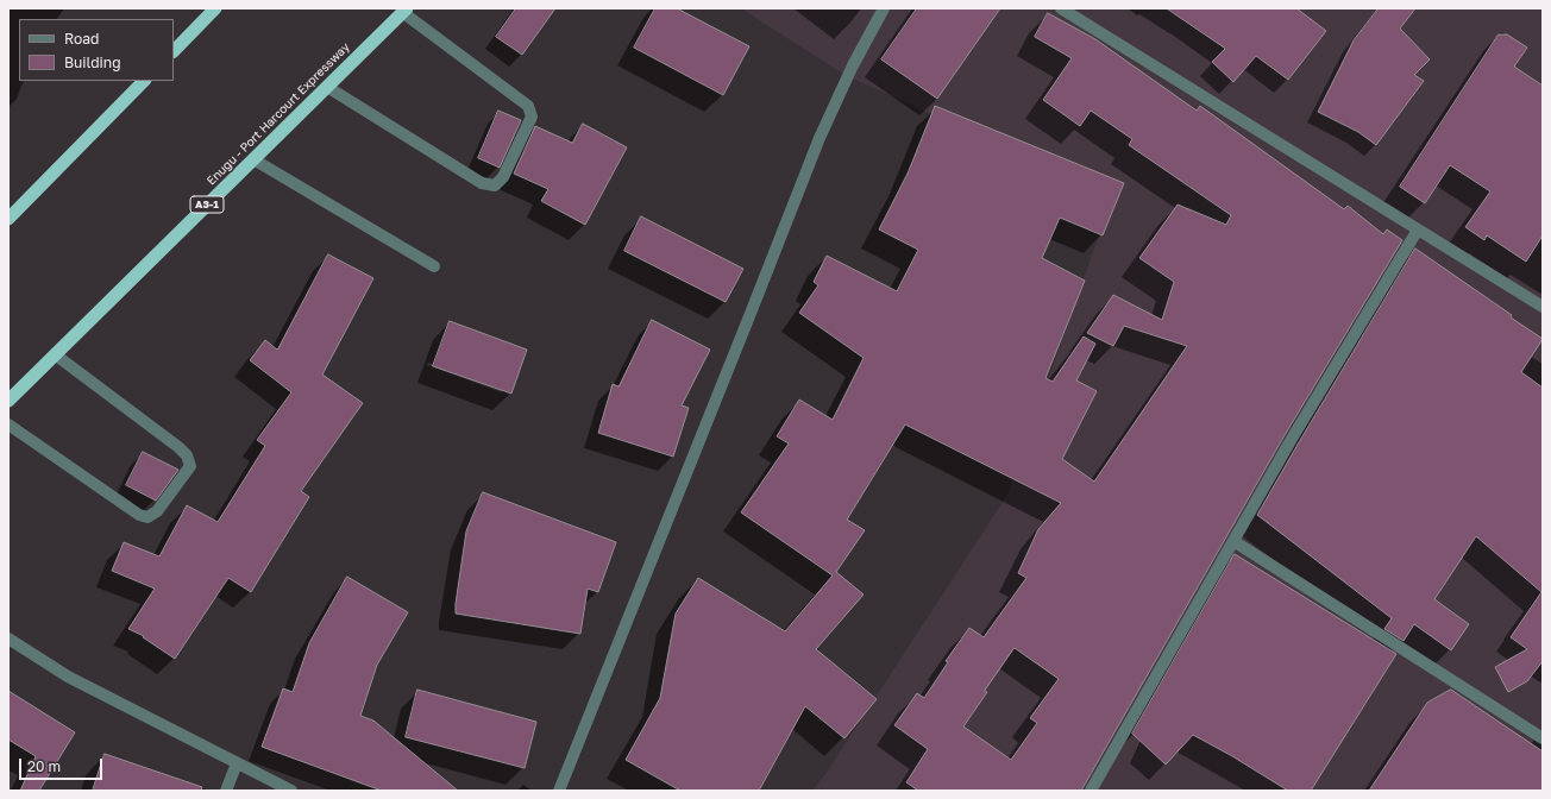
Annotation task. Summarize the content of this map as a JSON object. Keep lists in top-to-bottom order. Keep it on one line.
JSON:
{"streets":{"highway":["Enugu - Port Harcourt Expressway","A3-1"]},"legend":["Road","Building"],"scale_bar":"20 m"}
